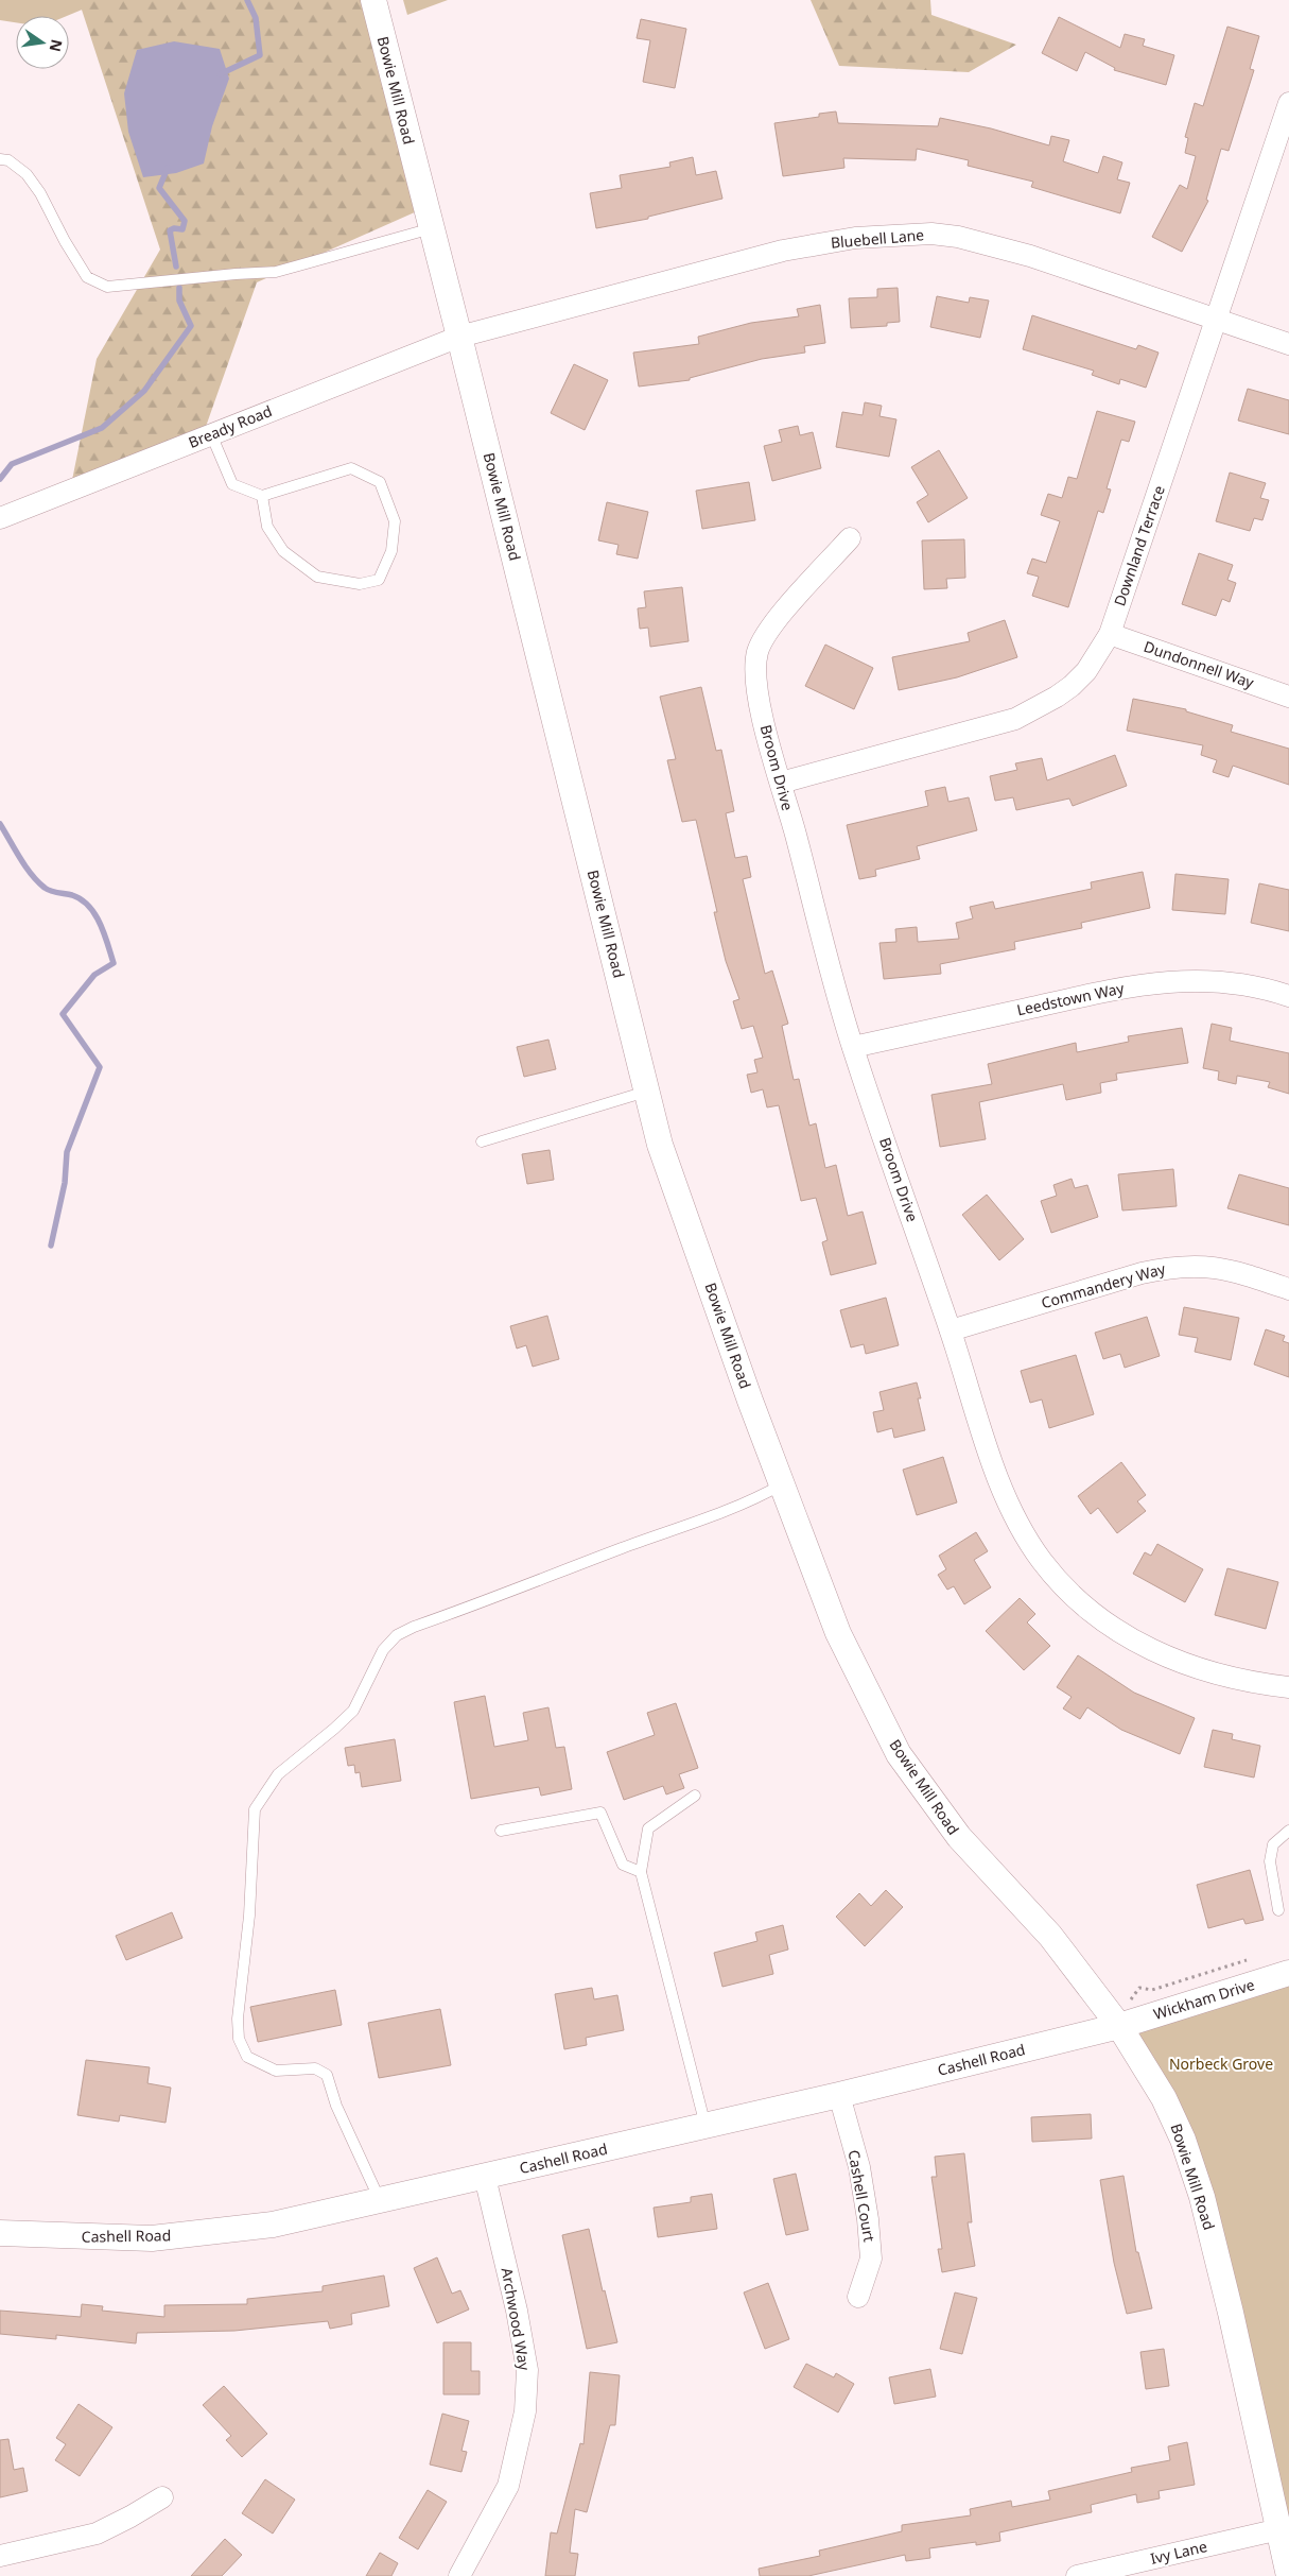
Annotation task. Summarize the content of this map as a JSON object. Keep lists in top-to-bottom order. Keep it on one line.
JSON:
{"streets":{"street":["Bowie Mill Road","Bluebell Lane","Bready Road","Downland Terrace","Dundonnell Way","Broom Drive","Leedstown Way","Commandery Way","Wickham Drive","Cashell Road","Cashell Court","Archwood Way","Ivy Lane"]},"crossings":[["Bowie Mill Road","Bluebell Lane"],["Bowie Mill Road","Bready Road"],["Bowie Mill Road","Wickham Drive"],["Bowie Mill Road","Cashell Road"],["Bowie Mill Road","Ivy Lane"],["Bluebell Lane","Bready Road"],["Bluebell Lane","Downland Terrace"],["Downland Terrace","Dundonnell Way"],["Downland Terrace","Broom Drive"],["Broom Drive","Leedstown Way"],["Broom Drive","Commandery Way"],["Wickham Drive","Cashell Road"],["Cashell Road","Cashell Court"],["Cashell Road","Archwood Way"]],"parks":["Norbeck Grove"],"north":"right"}
